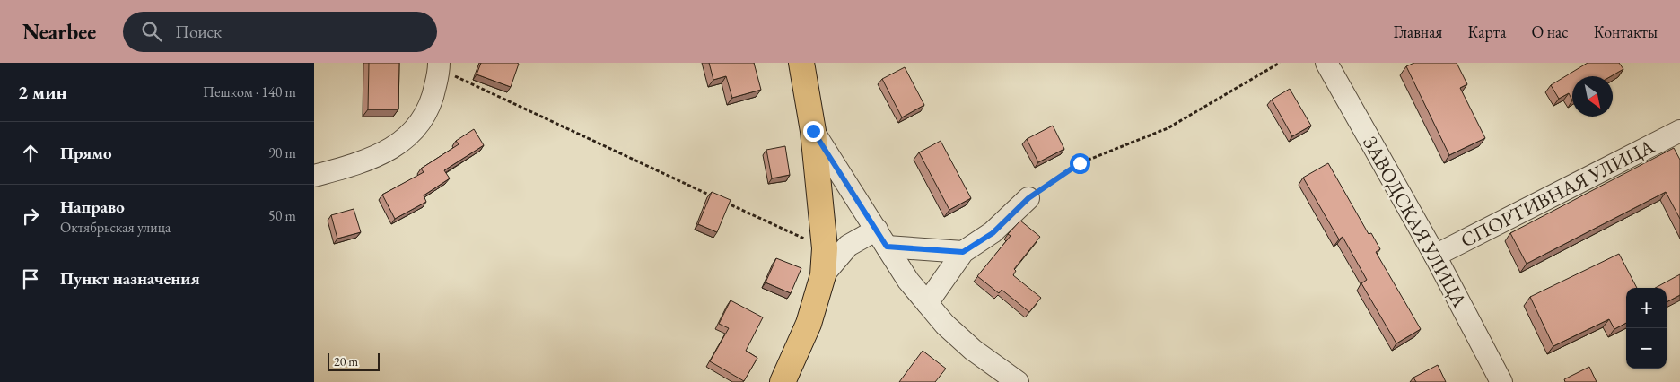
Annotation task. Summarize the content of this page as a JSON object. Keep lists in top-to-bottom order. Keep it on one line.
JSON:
{"streets":{"street":["СПОРТИВНАЯ УЛИЦА","ЗАВОДСКАЯ УЛИЦА"]},"crossings":[["СПОРТИВНАЯ УЛИЦА","ЗАВОДСКАЯ УЛИЦА"]],"scale_bar":"20 m","north":"bottom right","page":{"header":"Nearbee","search":"Поиск","nav":["Главная","Карта","О нас","Контакты"],"heading":["2 мин","Пешком · 140 m"],"list":[["Прямо","90 m"],["Направо","Октябрьская улица","50 m"],"Пункт назначения"],"map_buttons":["+","−"],"scale":"20 m"}}
